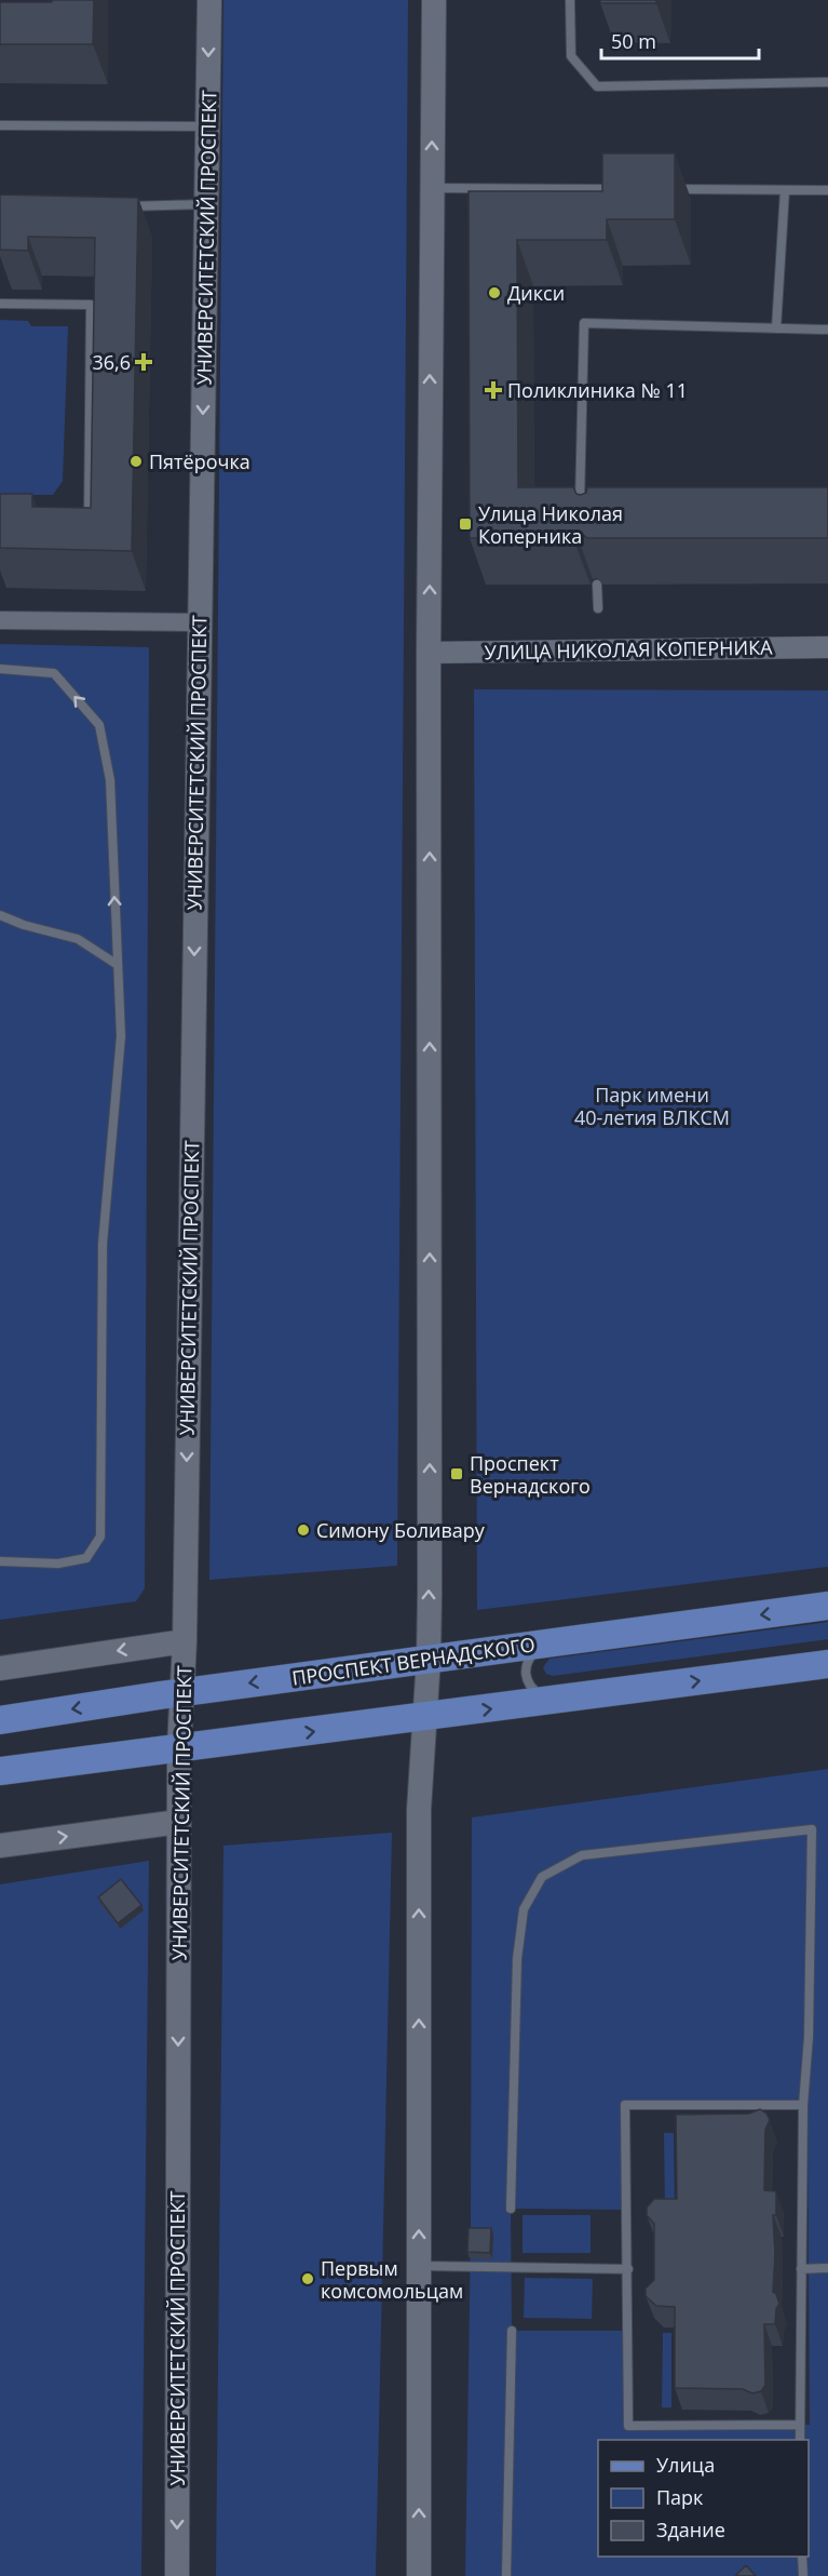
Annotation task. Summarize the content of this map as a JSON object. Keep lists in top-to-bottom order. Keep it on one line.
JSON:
{"streets":{"main road":["УНИВЕРСИТЕТСКИЙ ПРОСПЕКТ","ПРОСПЕКТ ВЕРНАДСКОГО"],"street":["УЛИЦА НИКОЛАЯ КОПЕРНИКА"]},"crossings":[["УНИВЕРСИТЕТСКИЙ ПРОСПЕКТ","ПРОСПЕКТ ВЕРНАДСКОГО"]],"one_way":["УНИВЕРСИТЕТСКИЙ ПРОСПЕКТ"],"parks":["Парк имени 40-летия ВЛКСМ"],"places":{"other":["Дикси","Пятёрочка","Симону Боливару","Первым комсомольцам"],"health":["36,6","Поликлиника № 11"],"transit":["Улица Николая Коперника","Проспект Вернадского"]},"legend":["Улица","Парк","Здание"],"scale_bar":"50 m"}
